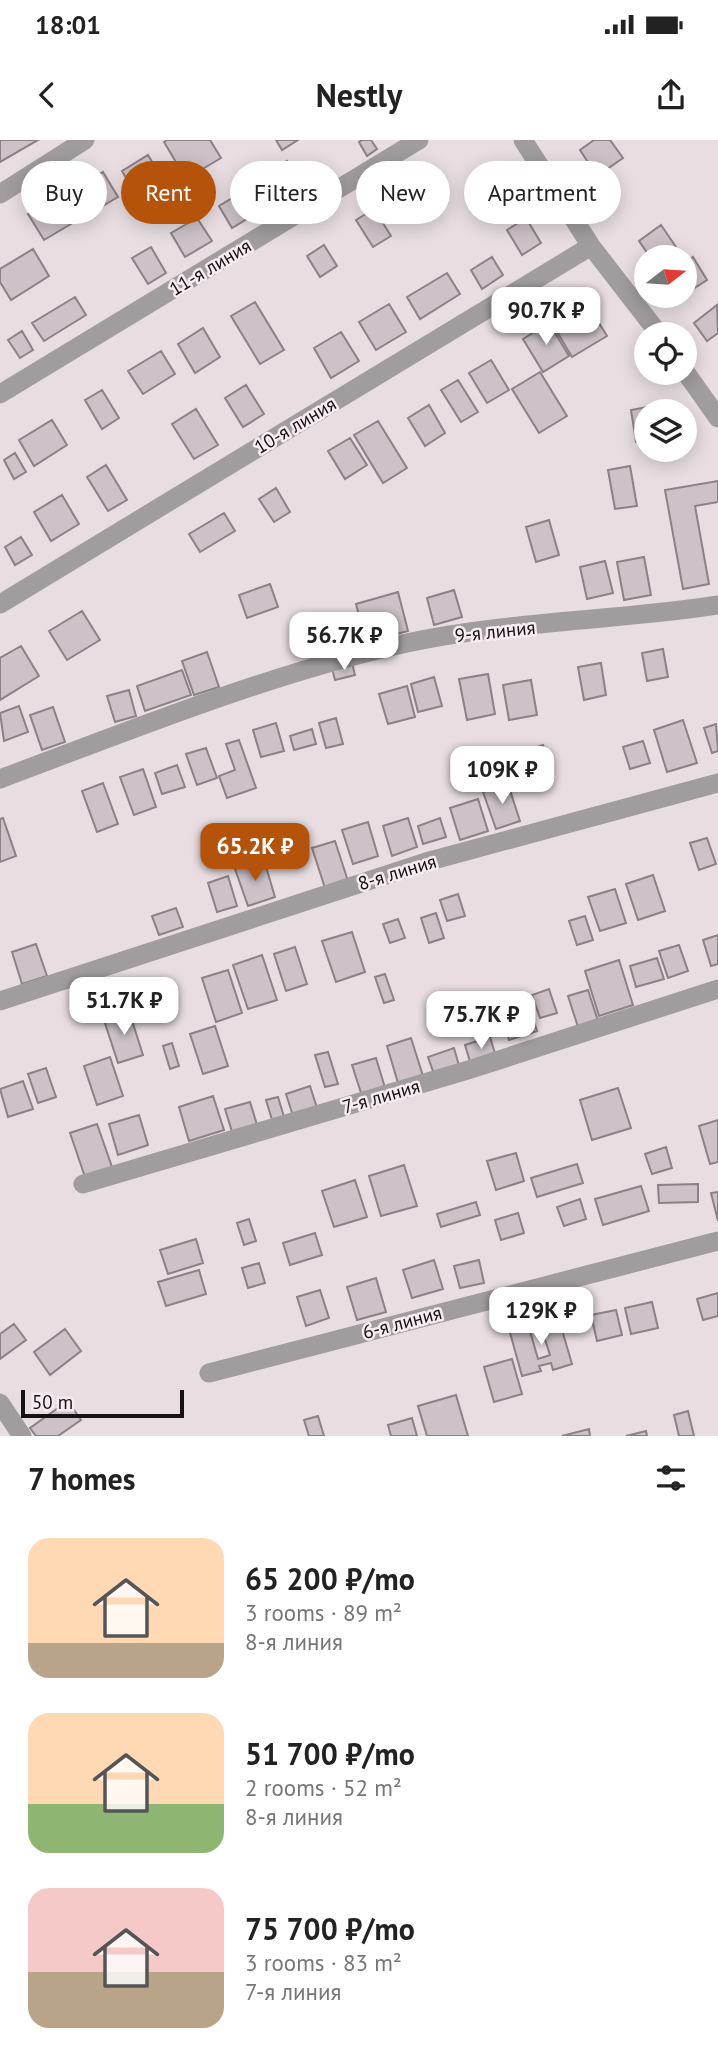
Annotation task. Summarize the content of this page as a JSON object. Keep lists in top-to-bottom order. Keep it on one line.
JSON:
{"streets":{"street":["11-я линия","10-я линия","9-я линия","8-я линия","7-я линия","6-я линия"]},"scale_bar":"50 m","north":"right","page":{"status":"18:01","header":"Nestly","chip":["Buy","Rent","Filters","New","Apartment"],"price":["90.7K ₽","56.7K ₽","109K ₽","65.2K ₽","51.7K ₽","75.7K ₽","129K ₽"],"scale":"50 m","heading":"7 homes","list":[{"name":"65 200 ₽/mo","note":"3 rooms · 89 m² · 8-я линия"},{"name":"51 700 ₽/mo","note":"2 rooms · 52 m² · 8-я линия"},{"name":"75 700 ₽/mo","note":"3 rooms · 83 m² · 7-я линия"}]}}
